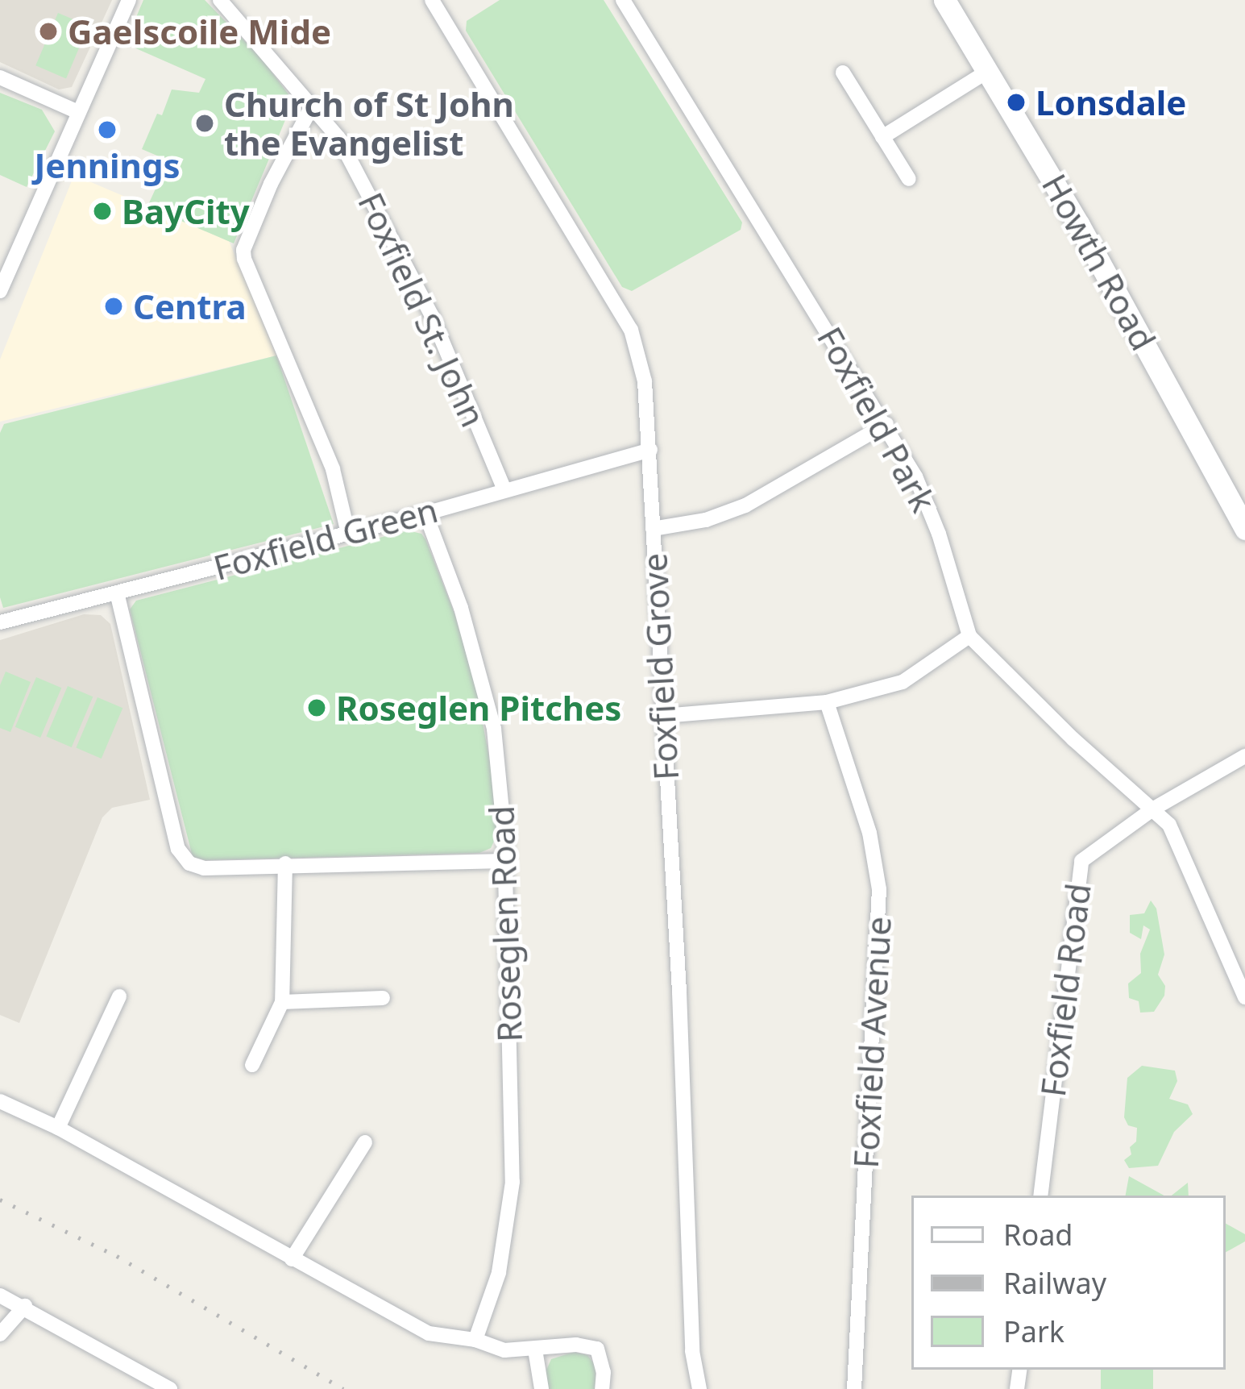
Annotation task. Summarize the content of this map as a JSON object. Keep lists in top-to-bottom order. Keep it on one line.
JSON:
{"streets":{"main road":["Howth Road"],"street":["Foxfield St. John","Foxfield Park","Foxfield Green","Foxfield Grove","Roseglen Road","Foxfield Road","Foxfield Avenue"]},"crossings":[["Foxfield St. John","Foxfield Green"],["Foxfield Park","Foxfield Road"],["Foxfield Green","Foxfield Grove"],["Foxfield Green","Roseglen Road"]],"places":["Gaelscoile Mide","Lonsdale","Church of St John the Evangelist","Jennings","BayCity","Centra","Roseglen Pitches"],"legend":["Road","Railway","Park"]}
